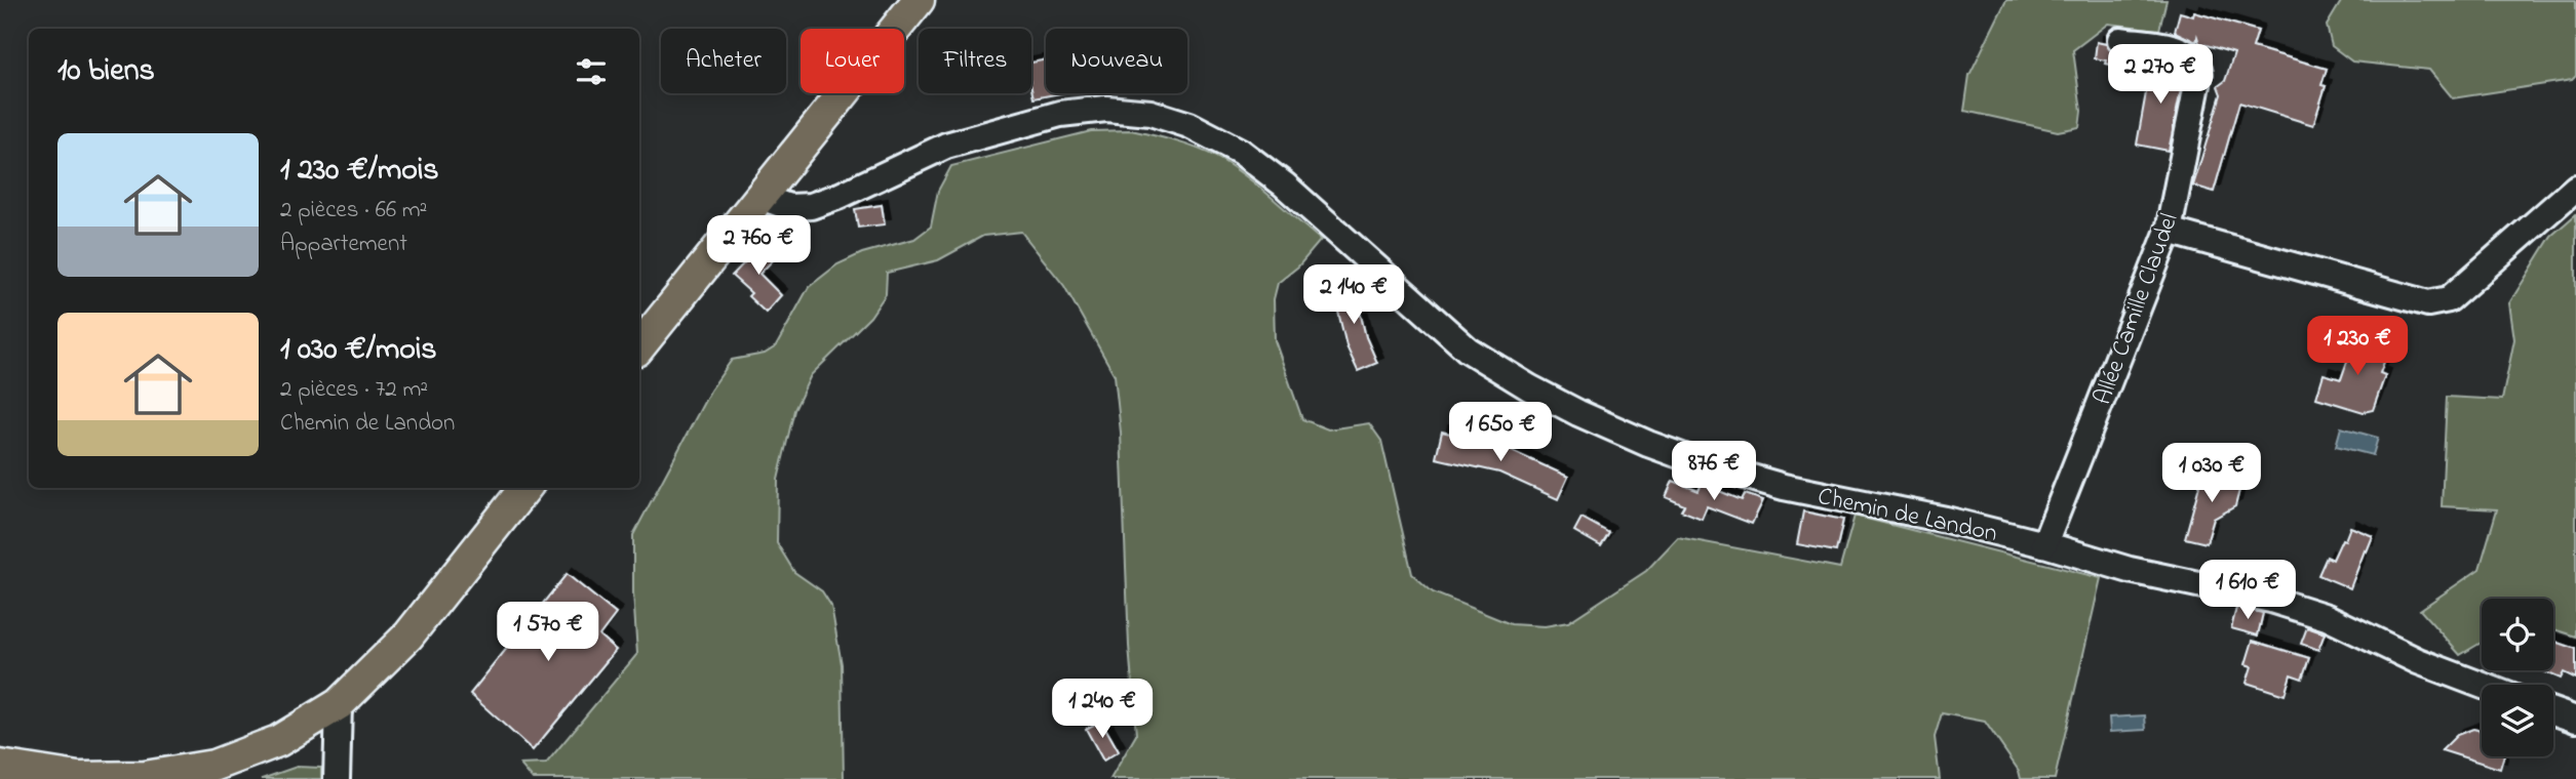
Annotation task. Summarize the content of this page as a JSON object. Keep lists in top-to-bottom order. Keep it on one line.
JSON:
{"streets":{"street":["Allée Camille Claudel","Chemin de Landon"]},"crossings":[["Allée Camille Claudel","Chemin de Landon"]],"page":{"chip":["Acheter","Louer","Filtres","Nouveau"],"heading":"10 biens","price":["2 270 €","2 760 €","2 140 €","1 230 €","1 650 €","876 €","1 030 €","1 610 €","1 570 €","1 240 €"],"list":[{"name":"1 230 €/mois","note":"2 pièces · 66 m² · Appartement"},{"name":"1 030 €/mois","note":"2 pièces · 72 m² · Chemin de Landon"}]}}
